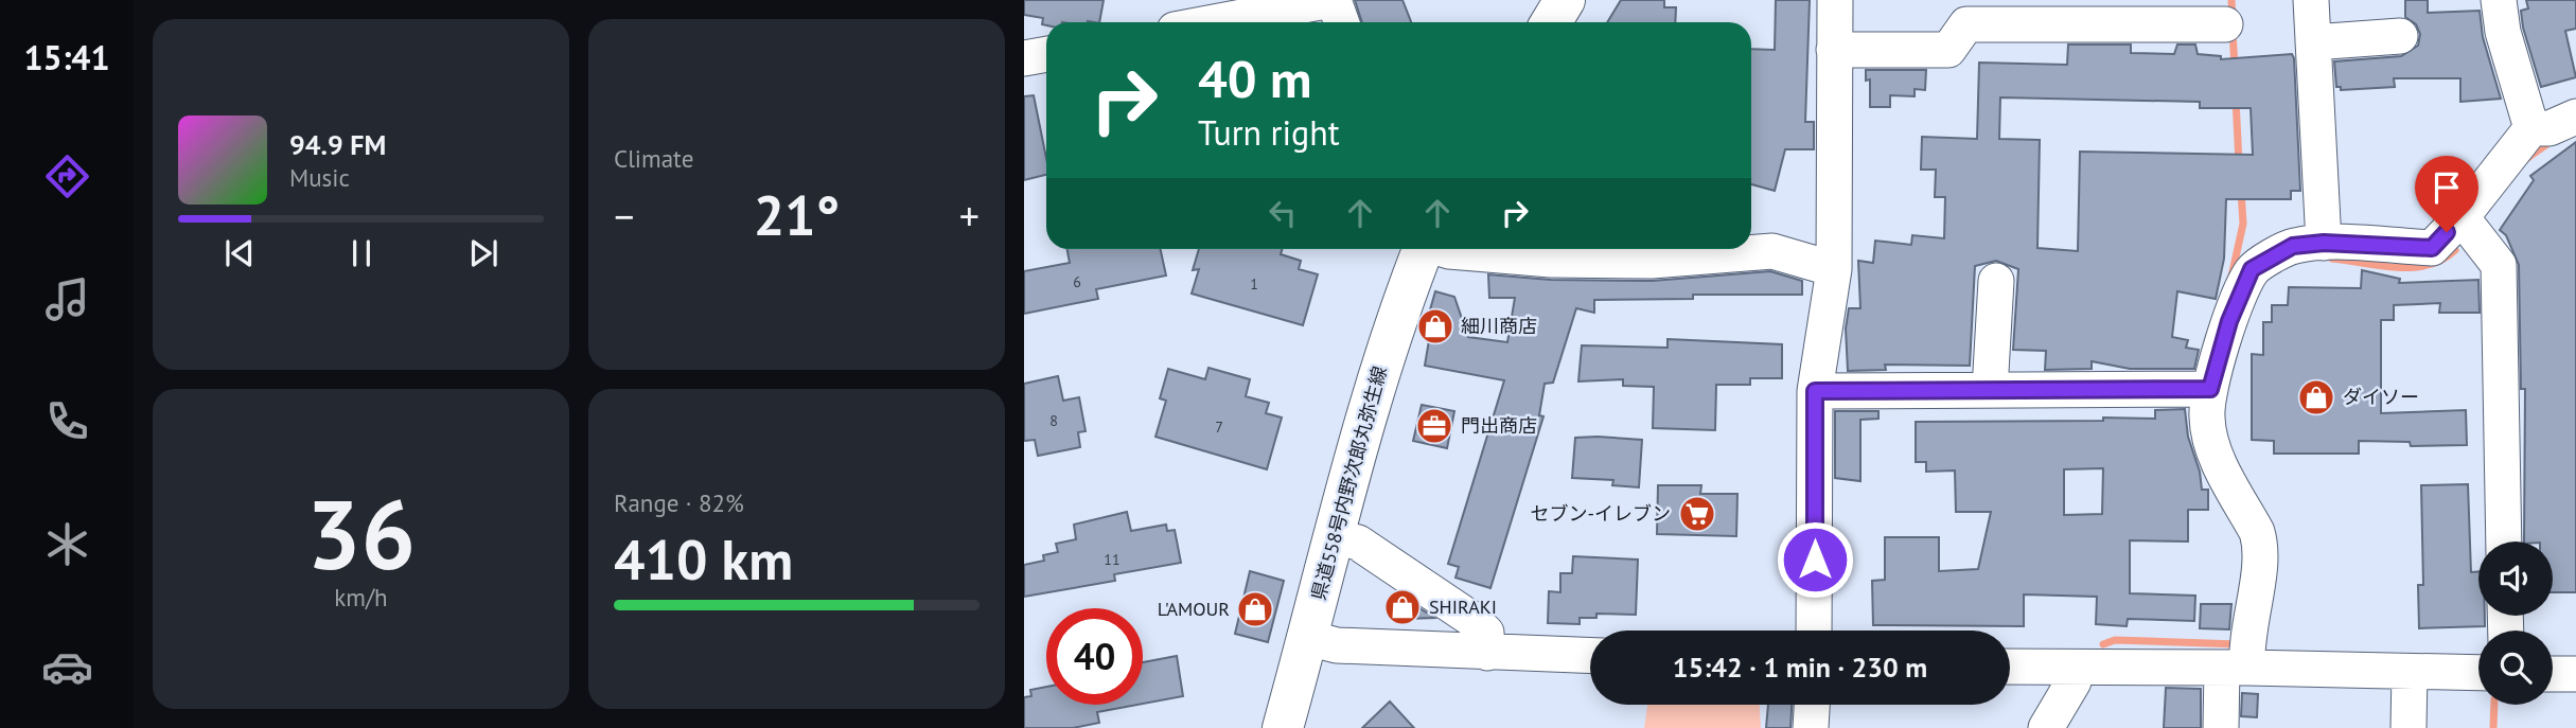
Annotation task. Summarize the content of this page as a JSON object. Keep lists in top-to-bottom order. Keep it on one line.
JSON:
{"streets":{"main road":["県道558号内野次郎丸弥生線"]},"places":{"shop":["細川商店","ダイソー","SHIRAKI","L'AMOUR"],"office":["門出商店"],"supermarket":["セブン-イレブン"]},"house_numbers":["6","1","8","7","11"],"page":{"tabs":"15:41","tile":["Climate",["36","km/h"],["Range · 82%","410 km"]],"turn":["40 m","Turn right"],"song":["94.9 FM","Music"],"heat":["−","21°","+"],"limit":"40","trip":"15:42 · 1 min · 230 m"}}
